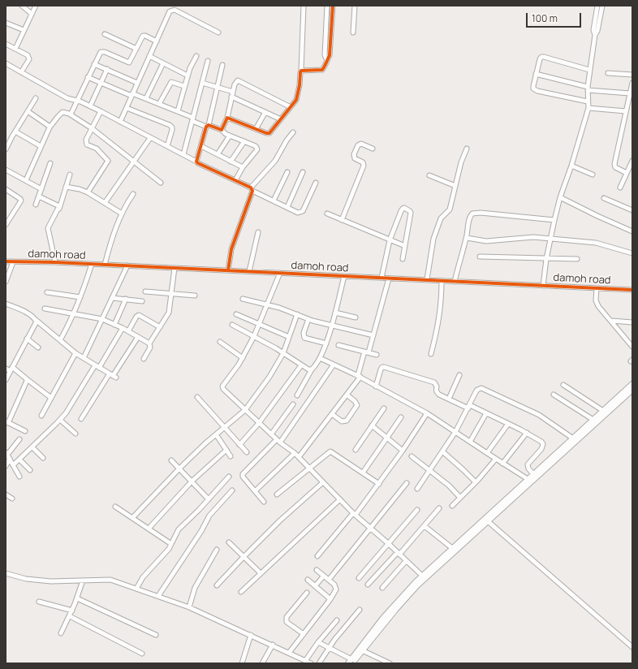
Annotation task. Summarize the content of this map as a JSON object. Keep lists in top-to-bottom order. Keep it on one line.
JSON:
{"streets":{"street":["damoh road"]},"scale_bar":"100 m"}
